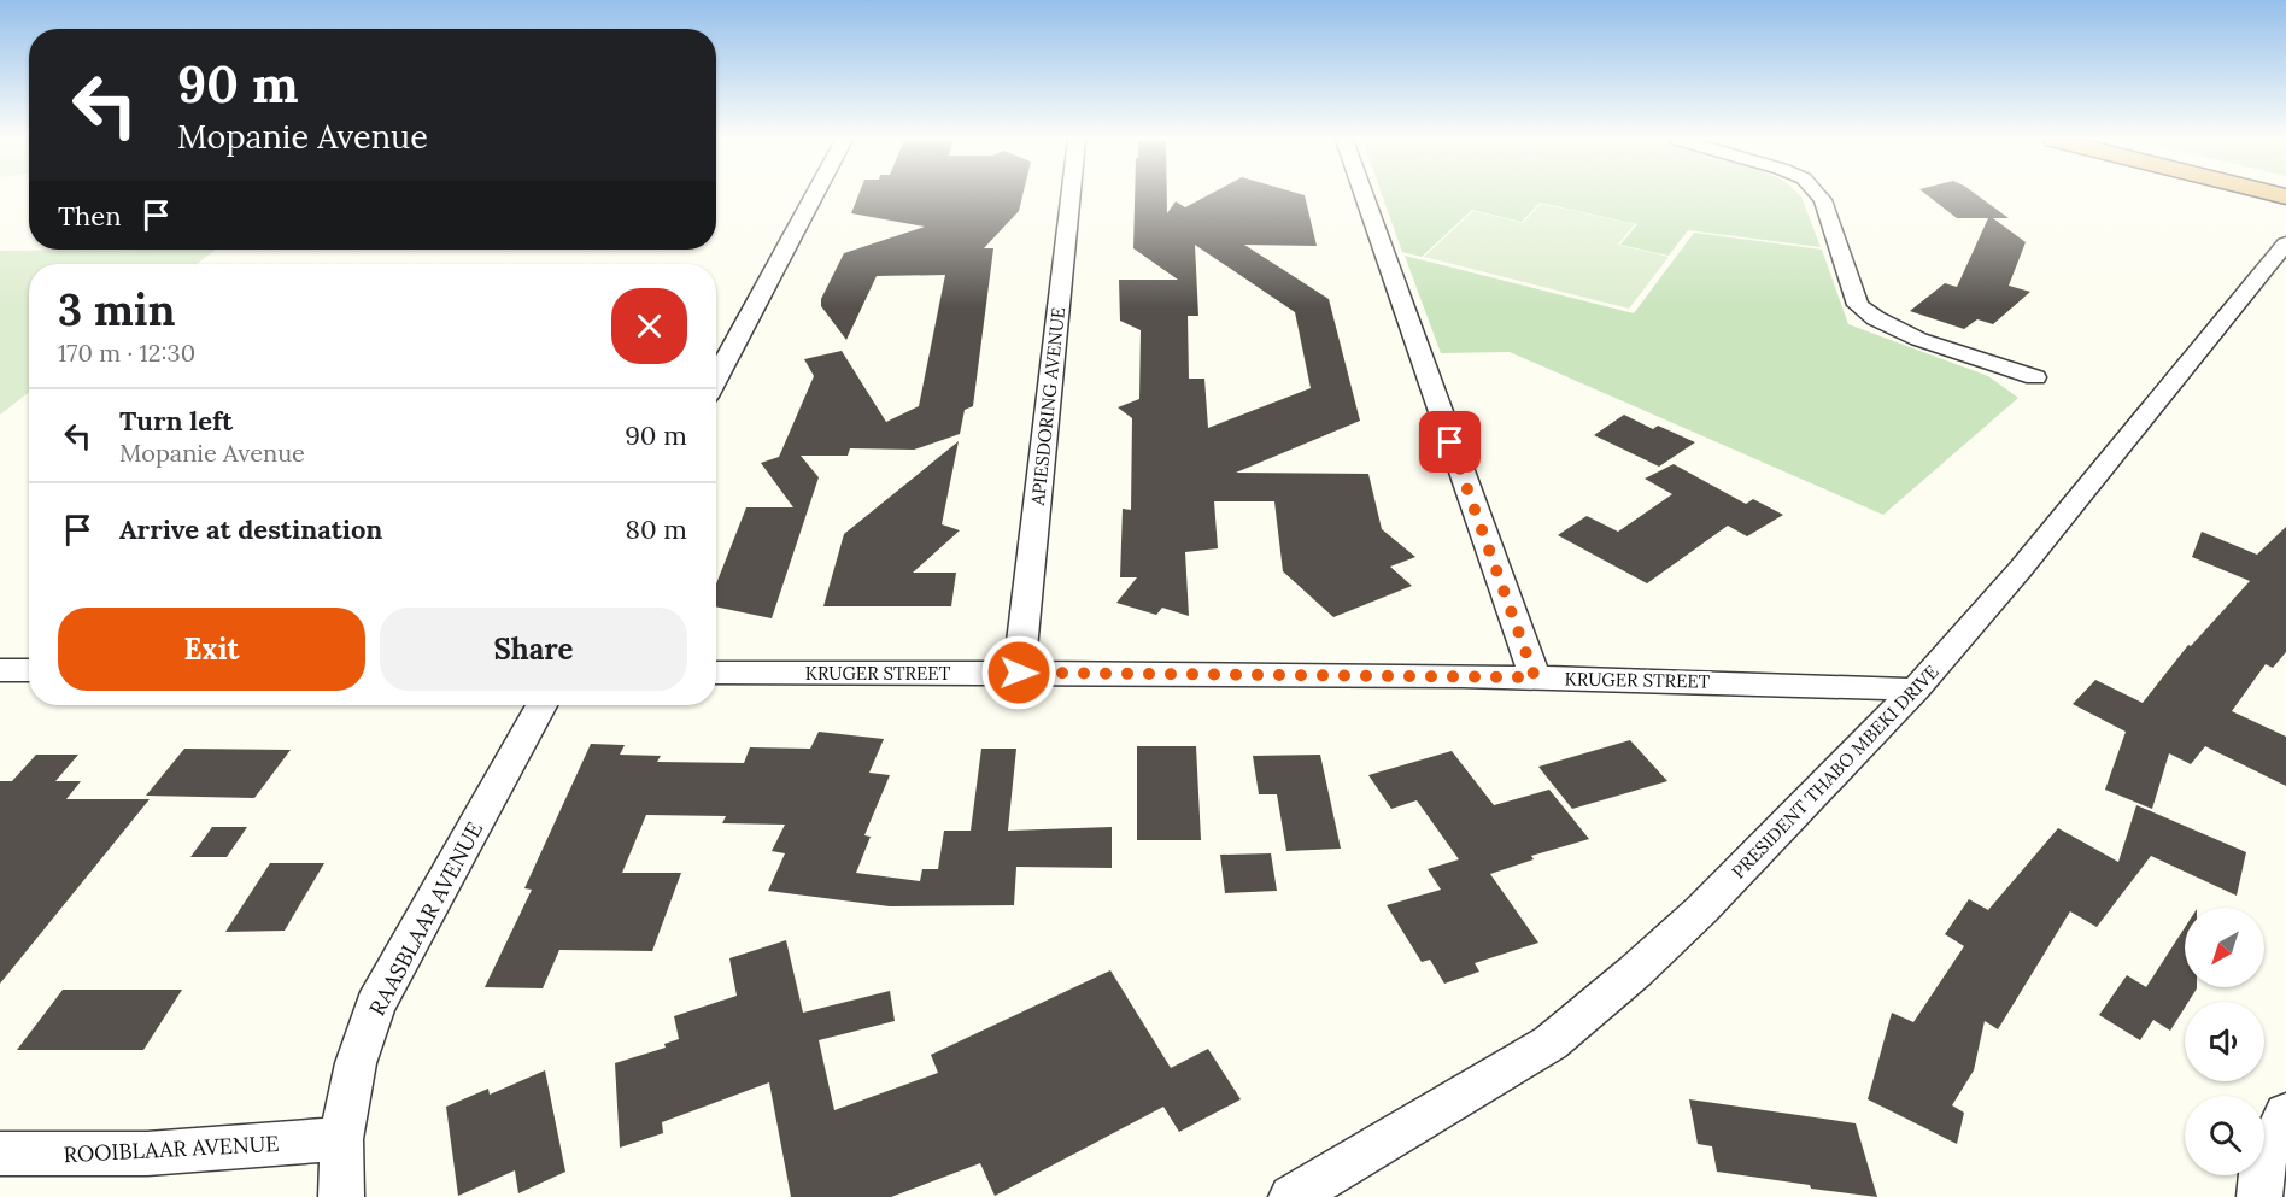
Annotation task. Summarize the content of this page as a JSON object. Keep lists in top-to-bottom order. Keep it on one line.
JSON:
{"streets":{"street":["APIESDORING AVENUE","KRUGER STREET","PRESIDENT THABO MBEKI DRIVE","RAASBLAAR AVENUE","ROOIBLAAR AVENUE"]},"crossings":[["APIESDORING AVENUE","KRUGER STREET"],["KRUGER STREET","PRESIDENT THABO MBEKI DRIVE"],["RAASBLAAR AVENUE","ROOIBLAAR AVENUE"]],"north":"bottom left","page":{"turn":["90 m","Mopanie Avenue"],"then":"Then","heading":["3 min","170 m · 12:30"],"list":[{"name":"Turn left","note":"Mopanie Avenue","value":"90 m"},{"name":"Arrive at destination","value":"80 m"}],"buttons":["Exit","Share"]}}
